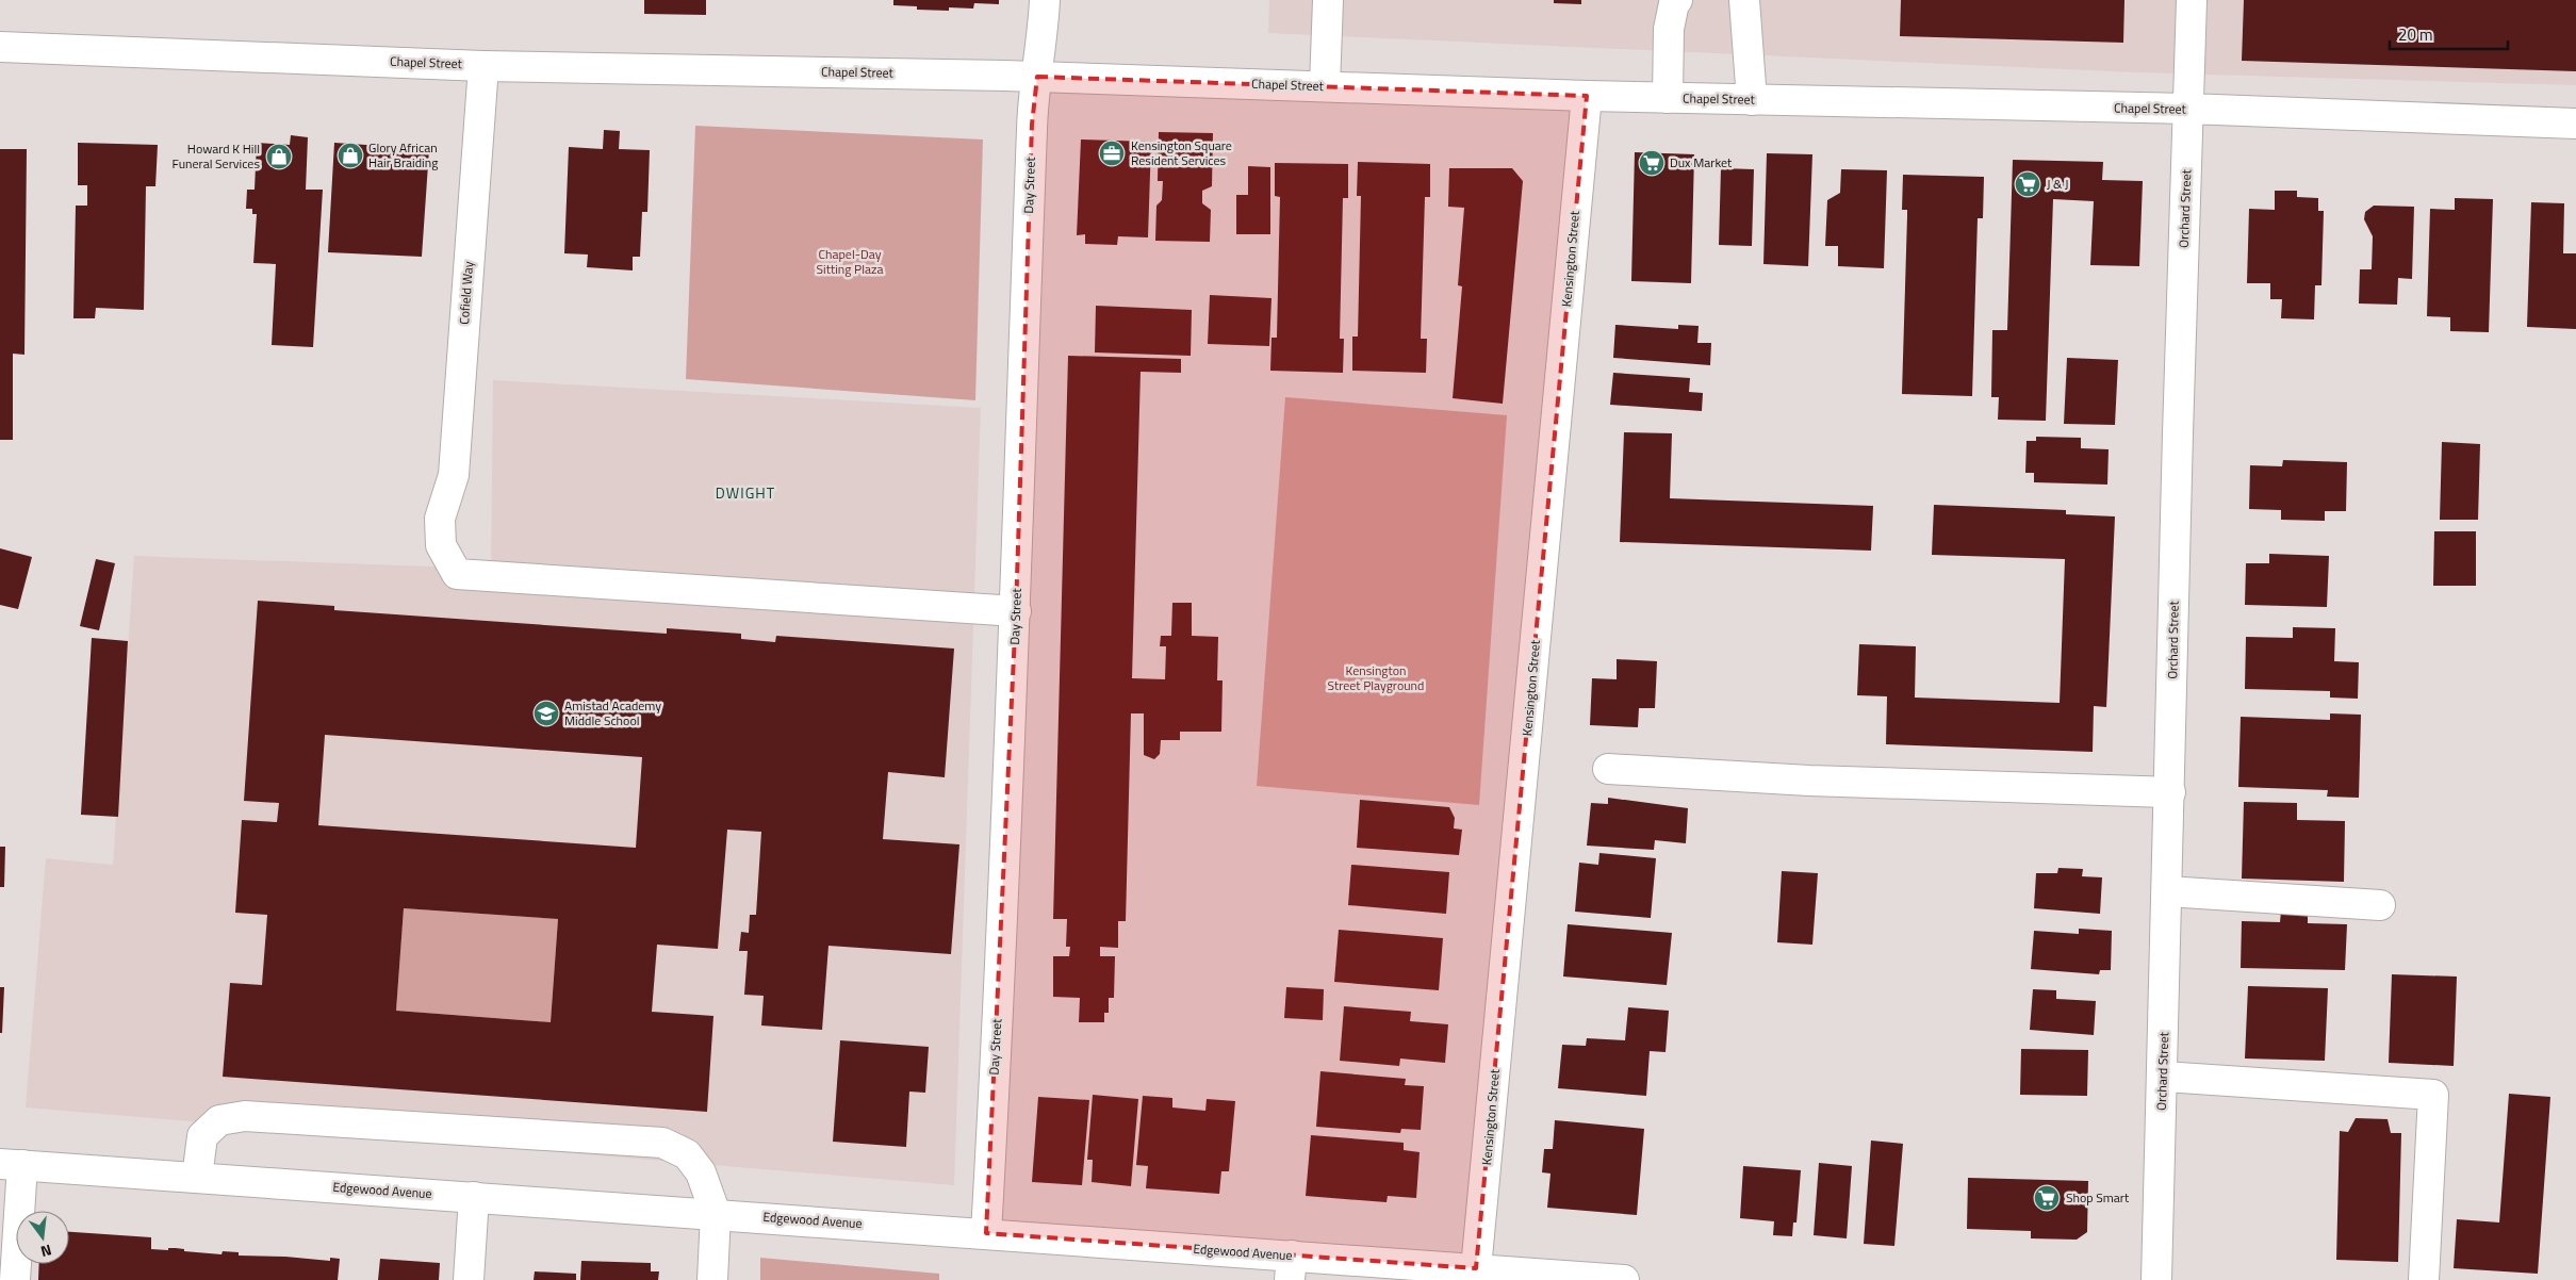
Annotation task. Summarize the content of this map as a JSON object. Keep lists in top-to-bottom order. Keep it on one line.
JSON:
{"streets":{"main road":["Chapel Street","Day Street","Orchard Street","Kensington Street","Cofield Way","Edgewood Avenue"]},"crossings":[["Chapel Street","Day Street"],["Chapel Street","Orchard Street"],["Chapel Street","Kensington Street"],["Chapel Street","Cofield Way"],["Day Street","Cofield Way"],["Day Street","Edgewood Avenue"],["Kensington Street","Edgewood Avenue"]],"districts":["DWIGHT"],"parks":["Chapel-Day Sitting Plaza","Kensington Street Playground"],"places":{"office":["Kensington Square Resident Services"],"shop":["Glory African Hair Braiding","Howard K Hill Funeral Services"],"supermarket":["Dux Market","J & J","Shop Smart"],"school or university":["Amistad Academy Middle School"]},"scale_bar":"20 m","north":"bottom"}
